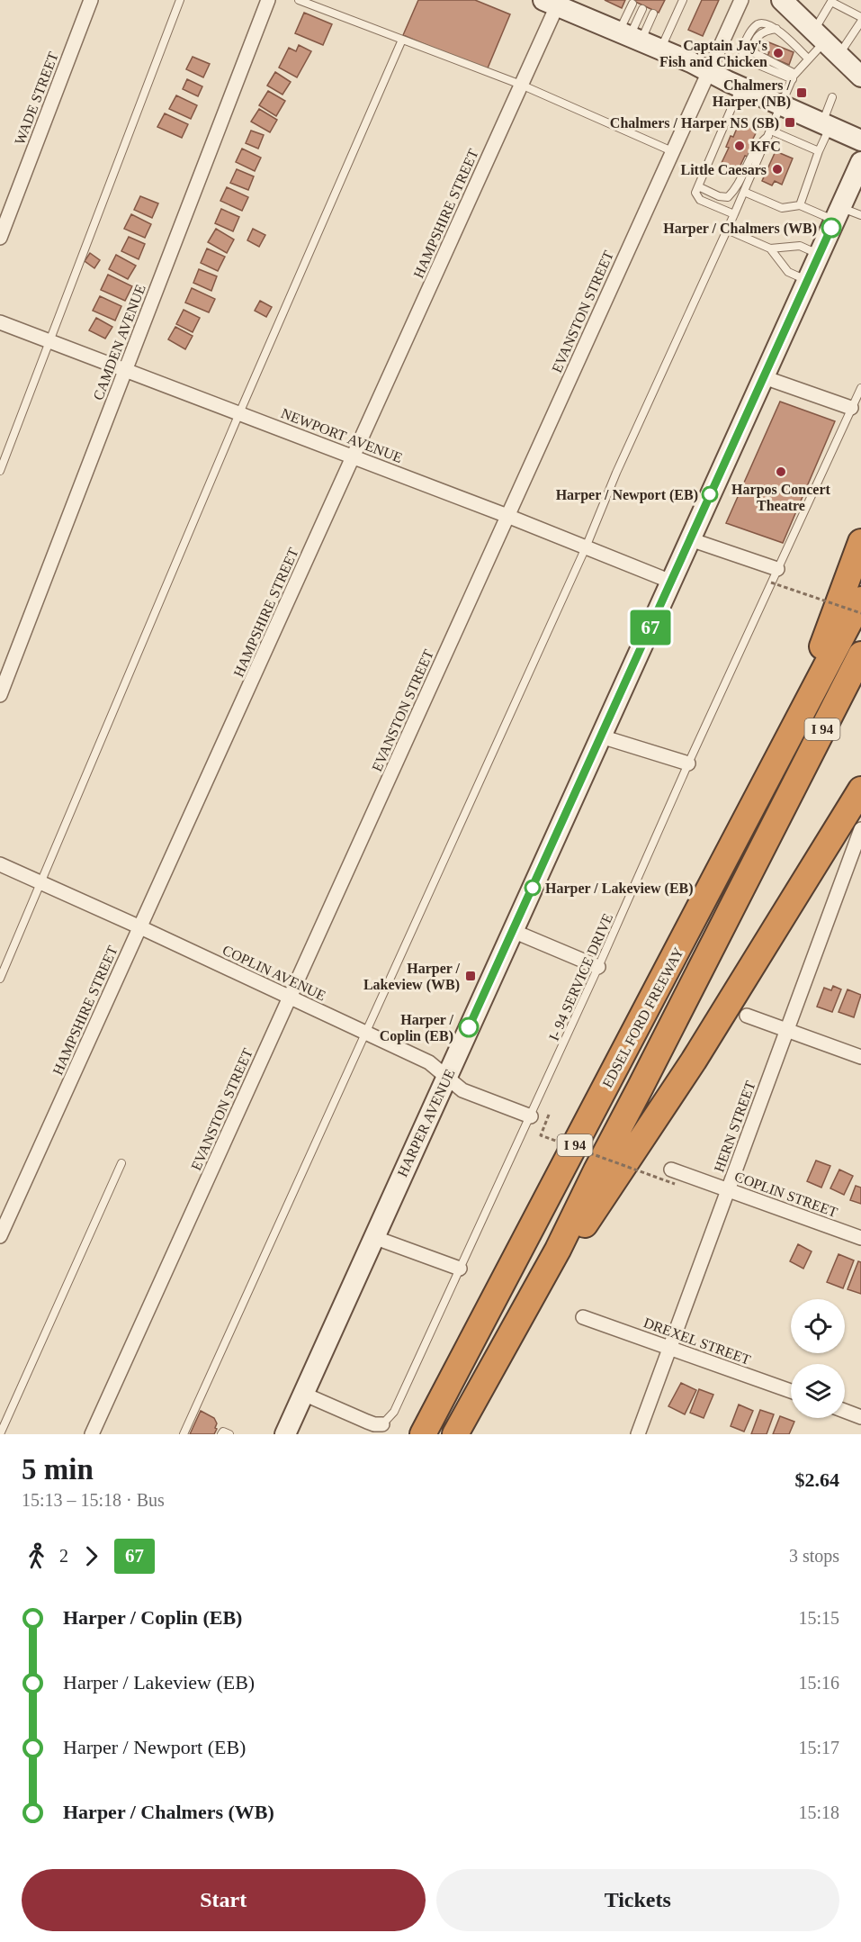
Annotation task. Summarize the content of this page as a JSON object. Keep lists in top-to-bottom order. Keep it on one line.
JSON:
{"streets":{"highway":["I 94","EDSEL FORD FREEWAY"],"main road":["HARPER AVENUE"],"street":["WADE STREET","HAMPSHIRE STREET","EVANSTON STREET","CAMDEN AVENUE","NEWPORT AVENUE","COPLIN AVENUE","HERN STREET","COPLIN STREET","DREXEL STREET"],"lane":["I- 94 SERVICE DRIVE"]},"crossings":[["HAMPSHIRE STREET","NEWPORT AVENUE"],["HAMPSHIRE STREET","COPLIN AVENUE"],["EVANSTON STREET","NEWPORT AVENUE"],["EVANSTON STREET","COPLIN AVENUE"],["CAMDEN AVENUE","NEWPORT AVENUE"],["NEWPORT AVENUE","HARPER AVENUE"],["COPLIN AVENUE","I- 94 SERVICE DRIVE"],["COPLIN AVENUE","HARPER AVENUE"],["HERN STREET","COPLIN STREET"],["HERN STREET","DREXEL STREET"]],"places":{"other":["Captain Jay's Fish and Chicken","KFC","Little Caesars","Harper / Chalmers (WB)","Harpos Concert Theatre","Harper / Newport (EB)","Harper / Lakeview (EB)","Harper / Coplin (EB)"],"transit":["Chalmers / Harper (NB)","Chalmers / Harper NS (SB)","Harper / Lakeview (WB)"]},"lines":["bus line 67"],"page":{"on_map":"67","heading":["5 min","15:13 – 15:18 · Bus","$2.64"],"legs":["2","67","3 stops"],"list":[{"name":"Harper / Coplin (EB)","value":"15:15"},{"name":"Harper / Lakeview (EB)","value":"15:16"},{"name":"Harper / Newport (EB)","value":"15:17"},{"name":"Harper / Chalmers (WB)","value":"15:18"}],"buttons":["Start","Tickets"]}}
